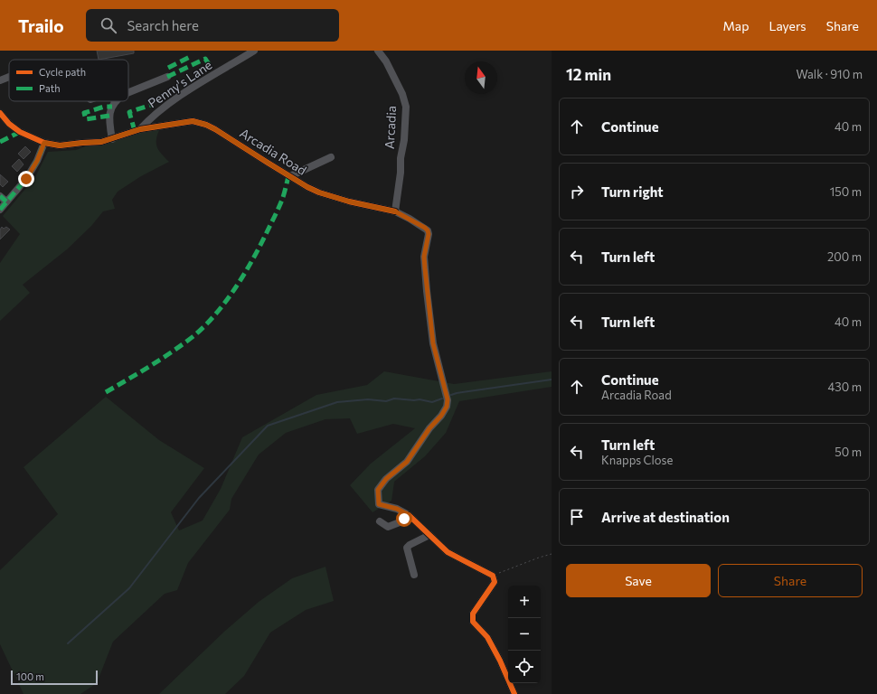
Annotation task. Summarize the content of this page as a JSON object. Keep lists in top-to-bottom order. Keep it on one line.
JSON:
{"streets":{"street":["Penny's Lane","Arcadia","Arcadia Road"]},"crossings":[["Penny's Lane","Arcadia Road"],["Arcadia","Arcadia Road"]],"legend":["Cycle path","Path"],"scale_bar":"100 m","north":"top","page":{"header":"Trailo","search":"Search here","nav":["Map","Layers","Share"],"heading":["12 min","Walk · 910 m"],"list":[["Continue","40 m"],["Turn right","150 m"],["Turn left","200 m"],["Turn left","40 m"],["Continue","Arcadia Road","430 m"],["Turn left","Knapps Close","50 m"],"Arrive at destination"],"buttons":["Save","Share"],"map_buttons":["+","−"],"scale":"100 m"}}
